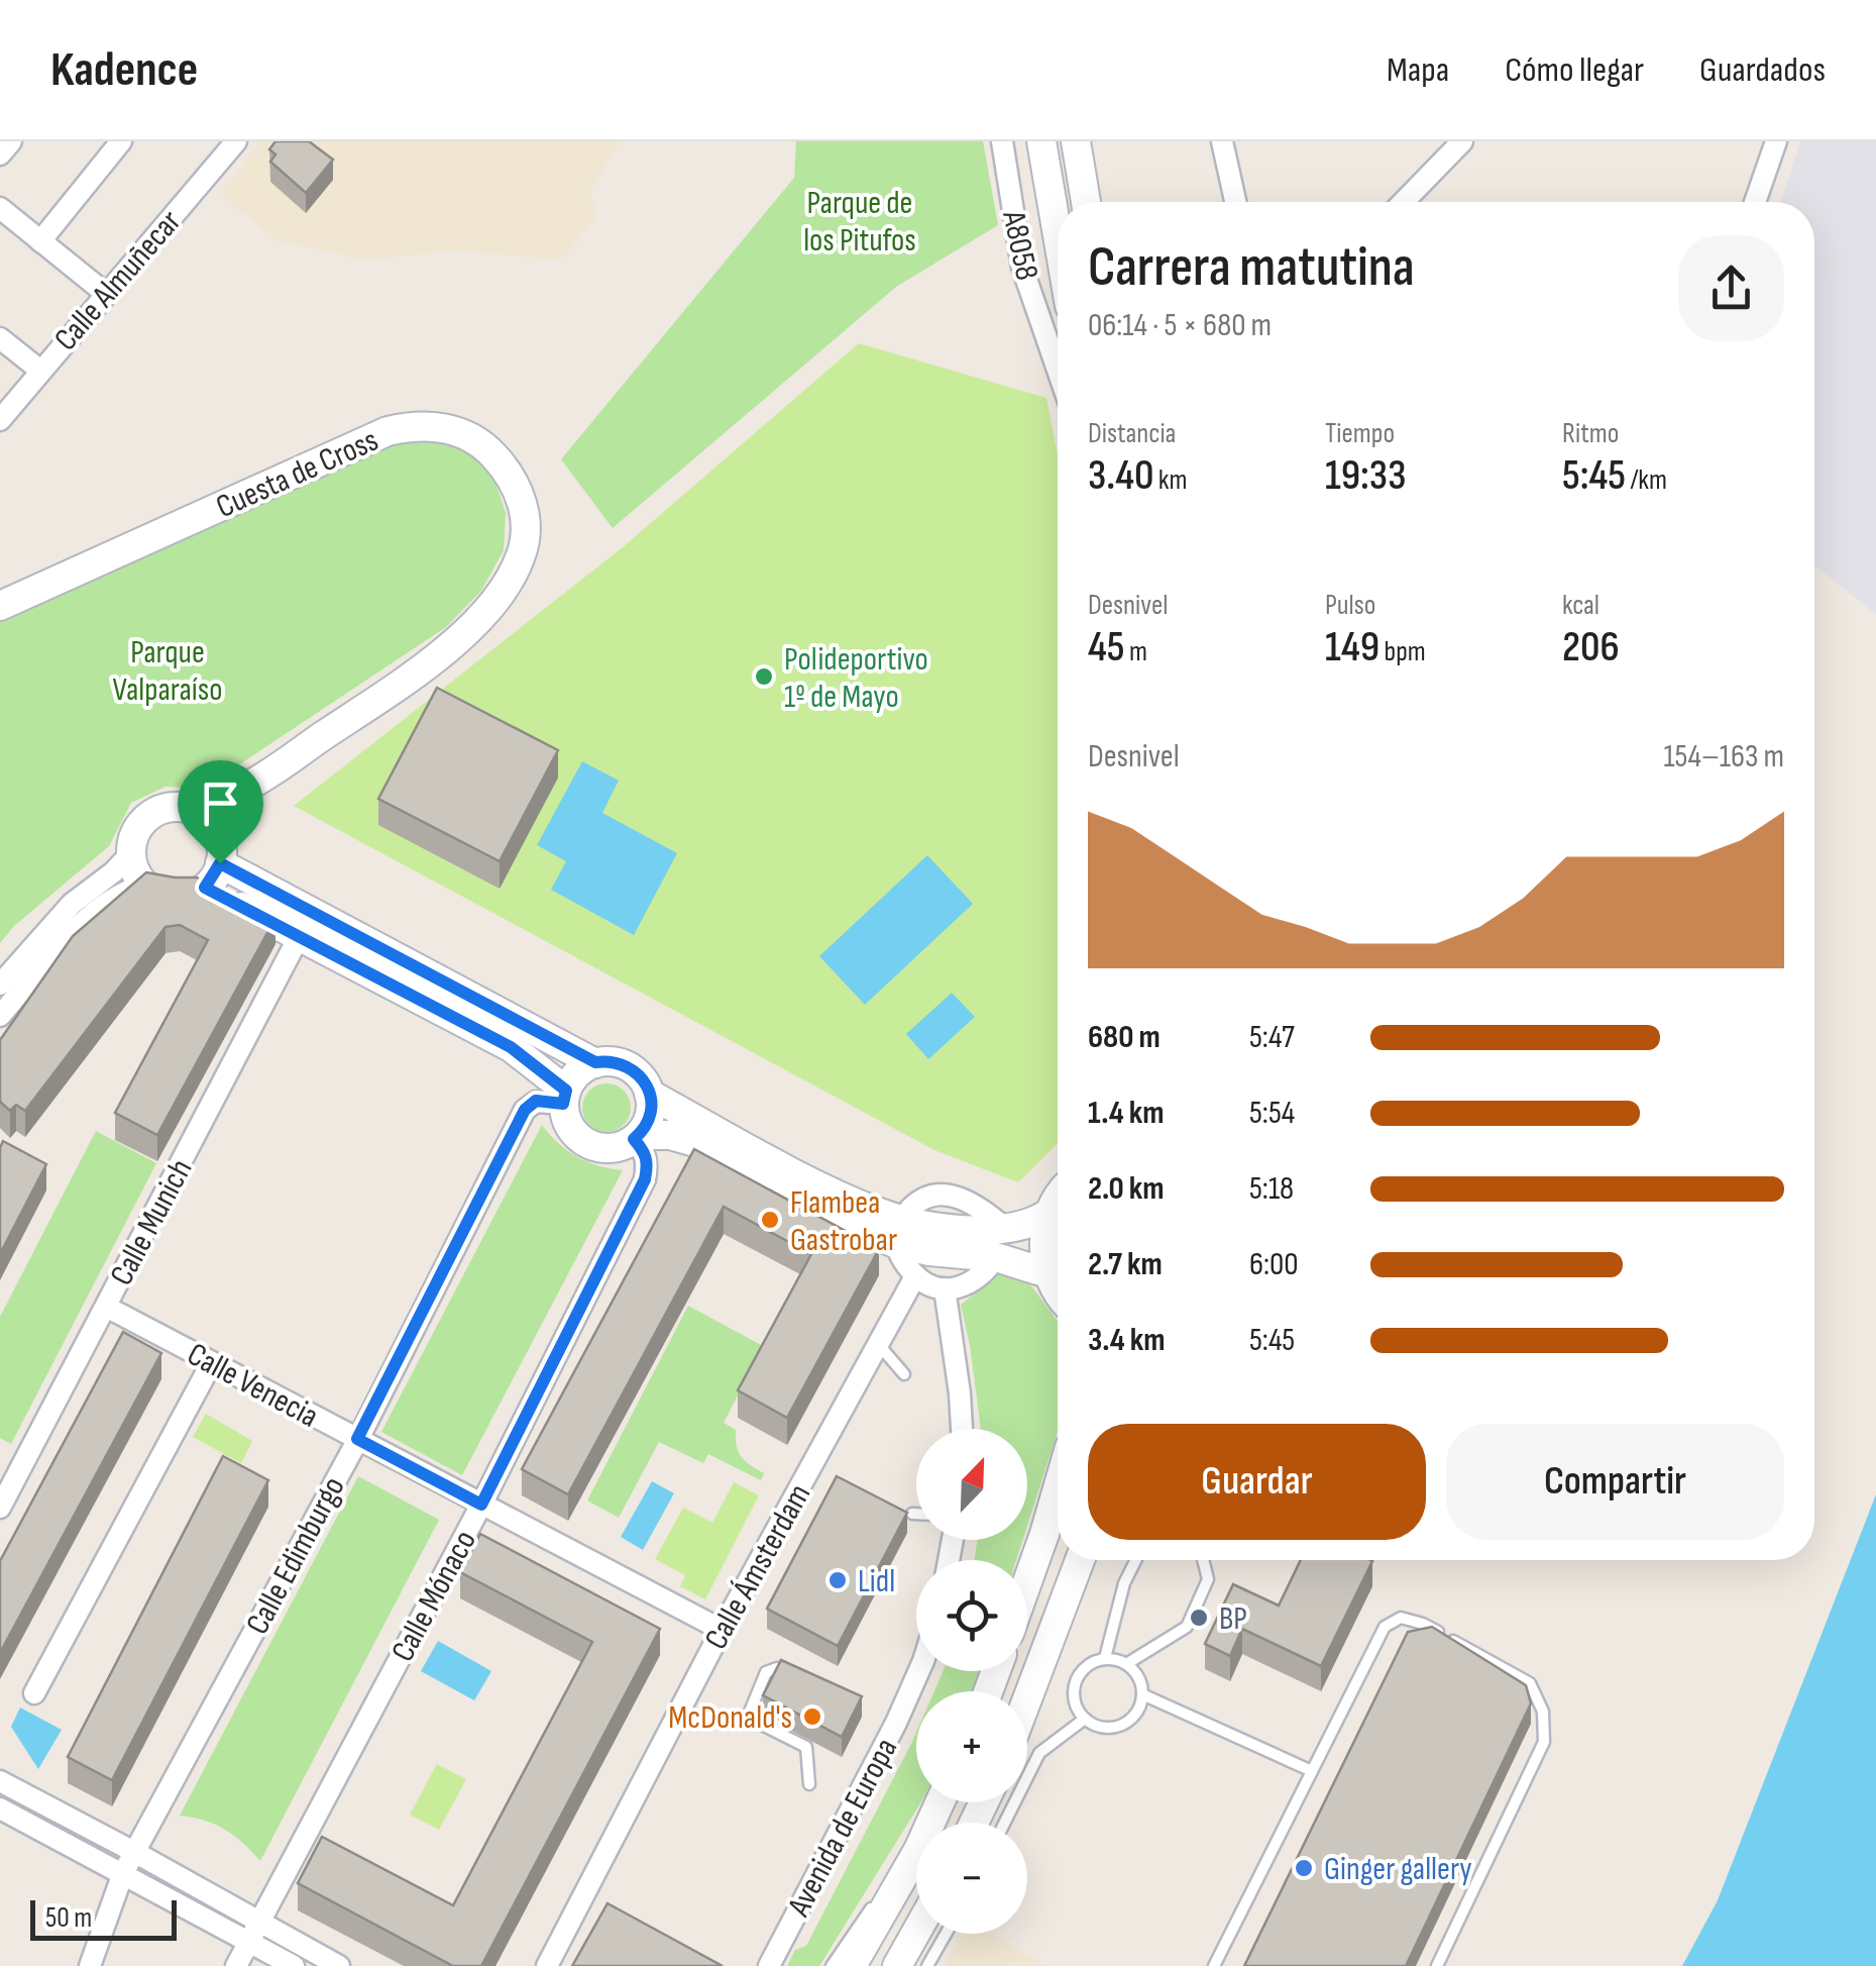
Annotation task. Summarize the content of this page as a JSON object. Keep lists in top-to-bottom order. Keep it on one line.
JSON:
{"streets":{"street":["A8058","Calle Almuñecar","Cuesta de Cross","Calle Munich","Calle Venecia","Calle Edimburgo","Calle Ámsterdam","Calle Mónaco","Avenida de Europa"]},"crossings":[["Calle Munich","Calle Venecia"],["Calle Venecia","Calle Edimburgo"],["Calle Venecia","Calle Ámsterdam"],["Calle Venecia","Calle Mónaco"],["Calle Edimburgo","Calle Mónaco"]],"parks":["Parque de los Pitufos","Parque Valparaíso"],"places":["Polideportivo 1º de Mayo","Flambea Gastrobar","Lidl","BP","McDonald's","Ginger gallery"],"scale_bar":"50 m","north":"top right","page":{"header":"Kadence","nav":["Mapa","Cómo llegar","Guardados"],"heading":["Carrera matutina","06:14 · 5 × 680 m"],"stats":[["Distancia","3.40 km"],["Tiempo","19:33"],["Ritmo","5:45 /km"],["Desnivel","45 m"],["Pulso","149 bpm"],["kcal","206"]],"chart":["Desnivel","154–163 m"],"list":[{"name":"680 m","note":"5:47"},{"name":"1.4 km","note":"5:54"},{"name":"2.0 km","note":"5:18"},{"name":"2.7 km","note":"6:00"},{"name":"3.4 km","note":"5:45"}],"buttons":["Guardar","Compartir"],"map_buttons":["+","−"],"scale":"50 m"}}
